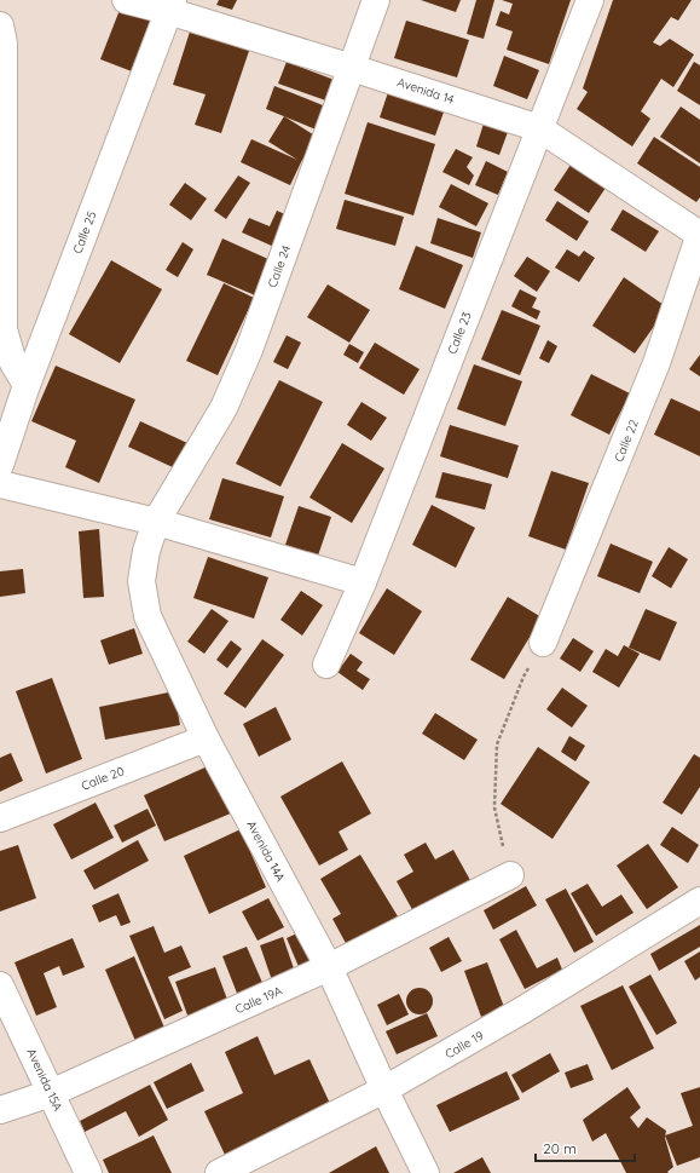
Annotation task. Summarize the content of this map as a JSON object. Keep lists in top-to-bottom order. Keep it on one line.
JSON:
{"streets":{"street":["Avenida 14","Calle 25","Calle 24","Calle 23","Calle 22","Calle 20","Avenida 14A","Calle 19A","Calle 19","Avenida 15A"]},"crossings":[["Avenida 14","Calle 25"],["Avenida 14","Calle 24"],["Avenida 14","Calle 23"],["Avenida 14","Calle 22"],["Calle 24","Avenida 14A"],["Calle 20","Avenida 14A"],["Avenida 14A","Calle 19A"],["Avenida 14A","Calle 19"],["Calle 19A","Avenida 15A"]],"scale_bar":"20 m"}
